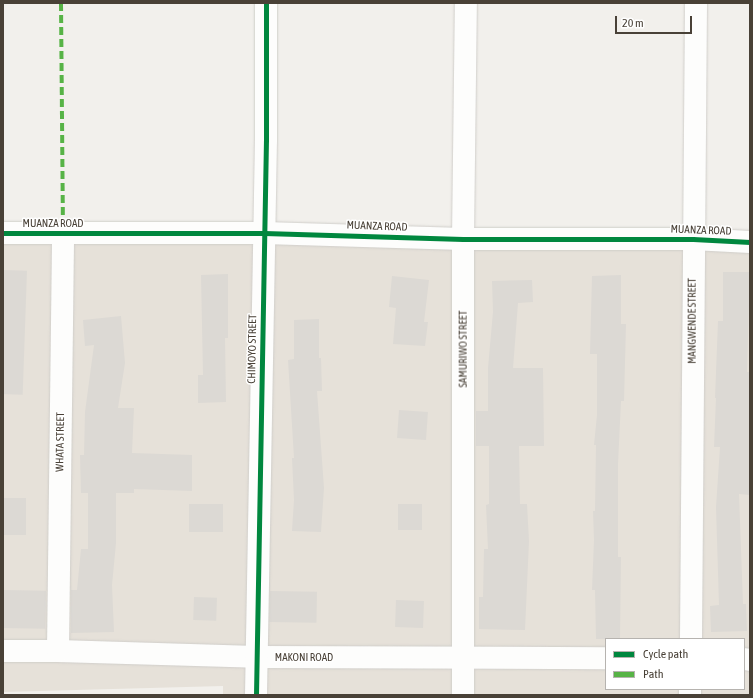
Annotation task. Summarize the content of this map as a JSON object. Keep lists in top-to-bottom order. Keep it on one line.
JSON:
{"streets":{"street":["MUANZA ROAD","MANGWENDE STREET","CHIMOYO STREET","SAMURIWO STREET","WHATA STREET","MAKONI ROAD"]},"crossings":[["MUANZA ROAD","MANGWENDE STREET"],["MUANZA ROAD","CHIMOYO STREET"],["MUANZA ROAD","SAMURIWO STREET"],["MUANZA ROAD","WHATA STREET"],["CHIMOYO STREET","MAKONI ROAD"],["SAMURIWO STREET","MAKONI ROAD"],["WHATA STREET","MAKONI ROAD"]],"legend":["Cycle path","Path"],"scale_bar":"20 m"}
